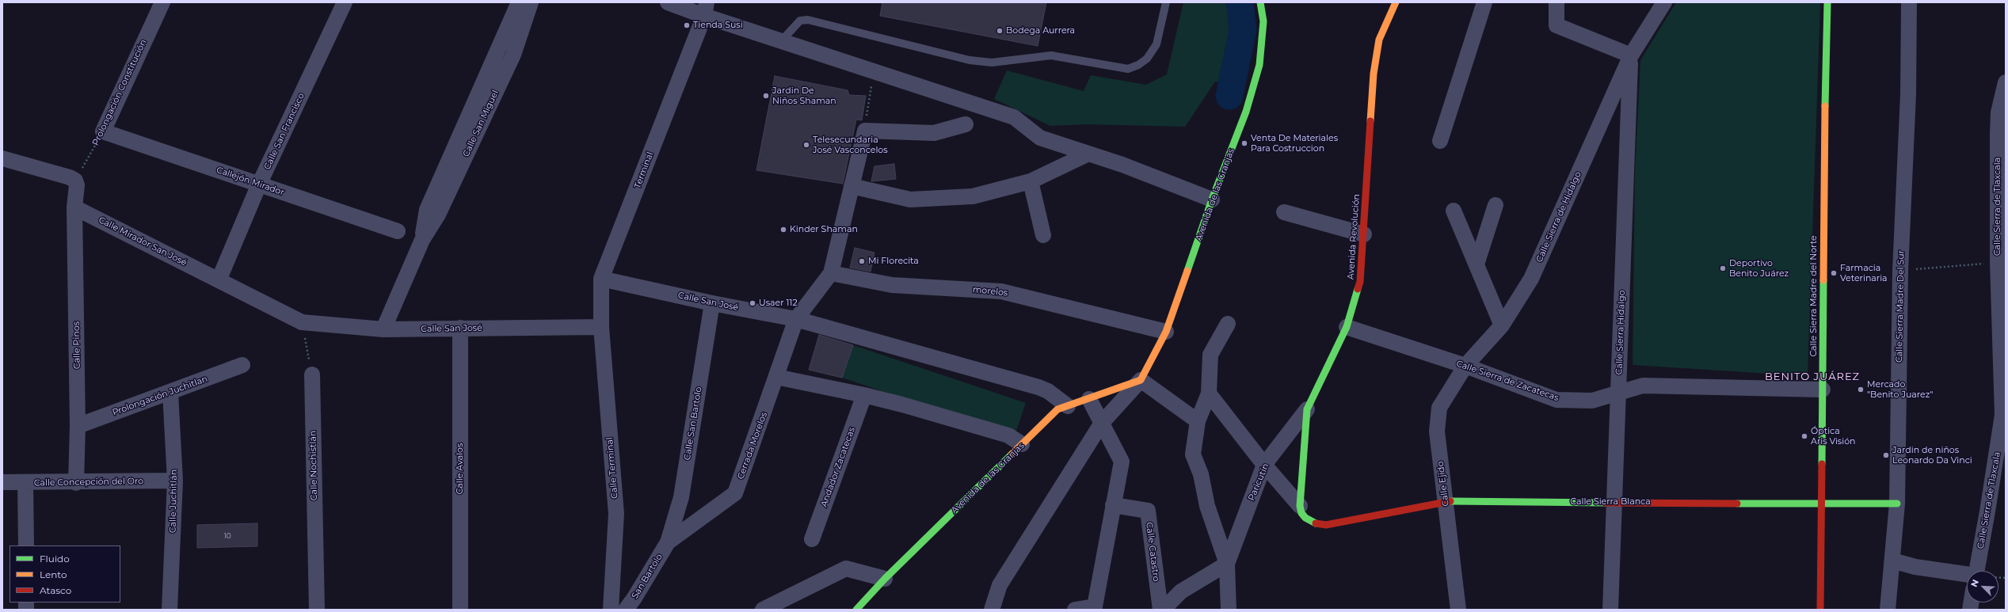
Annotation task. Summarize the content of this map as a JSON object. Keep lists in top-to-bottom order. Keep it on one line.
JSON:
{"streets":{"street":["Prolongación Constitución","Calle San Miguel","Calle San Francisco","Terminal","Callejón Mirador","Avenida de las Granjas","Calle Sierra de Tlaxcala","Calle Sierra de Hidalgo","Avenida Revolución","Calle Mirador San José","morelos","Calle Sierra Madre del Norte","Calle San José","Calle Sierra Madre Del Sur","Calle Sierra Hidalgo","Calle Pinos","Calle Sierra de Zacatecas","Prolongación Juchitlan","Calle San Bartolo","Cerrada Morelos","Calle Nochistlán","Andador Zacatecas","Calle Terminal","Calle Avalos","Calle Concepción del Oro","Paricutín","Calle Ejido","Calle Juchitlán","Calle Sierra Blanca","Calle Catastro","San Bartolo"]},"crossings":[["Prolongación Constitución","Callejón Mirador"],["Calle San Miguel","Calle San José"],["Calle San Francisco","Callejón Mirador"],["Calle San Francisco","Calle Mirador San José"],["Terminal","Calle San José"],["Terminal","Calle Terminal"],["Avenida de las Granjas","morelos"],["Avenida de las Granjas","Calle San José"],["Calle Sierra de Hidalgo","Calle Sierra Hidalgo"],["Calle Sierra de Hidalgo","Calle Sierra de Zacatecas"],["Calle Sierra de Hidalgo","Calle Ejido"],["Avenida Revolución","Calle Sierra de Zacatecas"],["Avenida Revolución","Paricutín"],["Avenida Revolución","Calle Sierra Blanca"],["Calle Mirador San José","Calle San José"],["Calle Mirador San José","Calle Pinos"],["morelos","Cerrada Morelos"],["Calle Sierra Madre del Norte","Calle Sierra de Zacatecas"],["Calle Sierra Madre del Norte","Calle Sierra Blanca"],["Calle San José","Calle San Bartolo"],["Calle San José","Cerrada Morelos"],["Calle San José","Calle Terminal"],["Calle San José","Calle Avalos"],["Calle Sierra Madre Del Sur","Calle Sierra Blanca"],["Calle Sierra Hidalgo","Calle Sierra de Zacatecas"],["Calle Sierra Hidalgo","Calle Sierra Blanca"],["Calle Pinos","Prolongación Juchitlan"],["Calle Pinos","Calle Concepción del Oro"],["Calle Sierra de Zacatecas","Calle Ejido"],["Prolongación Juchitlan","Calle Juchitlán"],["Calle San Bartolo","Cerrada Morelos"],["Calle San Bartolo","San Bartolo"],["Cerrada Morelos","San Bartolo"],["Calle Concepción del Oro","Calle Juchitlán"],["Calle Ejido","Calle Sierra Blanca"]],"districts":["BENITO JUÁREZ"],"places":["Tienda Susi","Bodega Aurrera","Jardin De Niños Shaman","Venta De Materiales Para Costruccion","Telesecundaria José Vasconcelos","Kinder Shaman","Mi Florecita","Deportivo Benito Juárez","Farmacia Veterinaria","Usaer 112","Mercado \"Benito Juarez\"","Óptica Aris Visión","Jardin de niños Leonardo Da Vinci"],"house_numbers":["10"],"legend":["Fluido","Lento","Atasco"],"north":"top left"}
